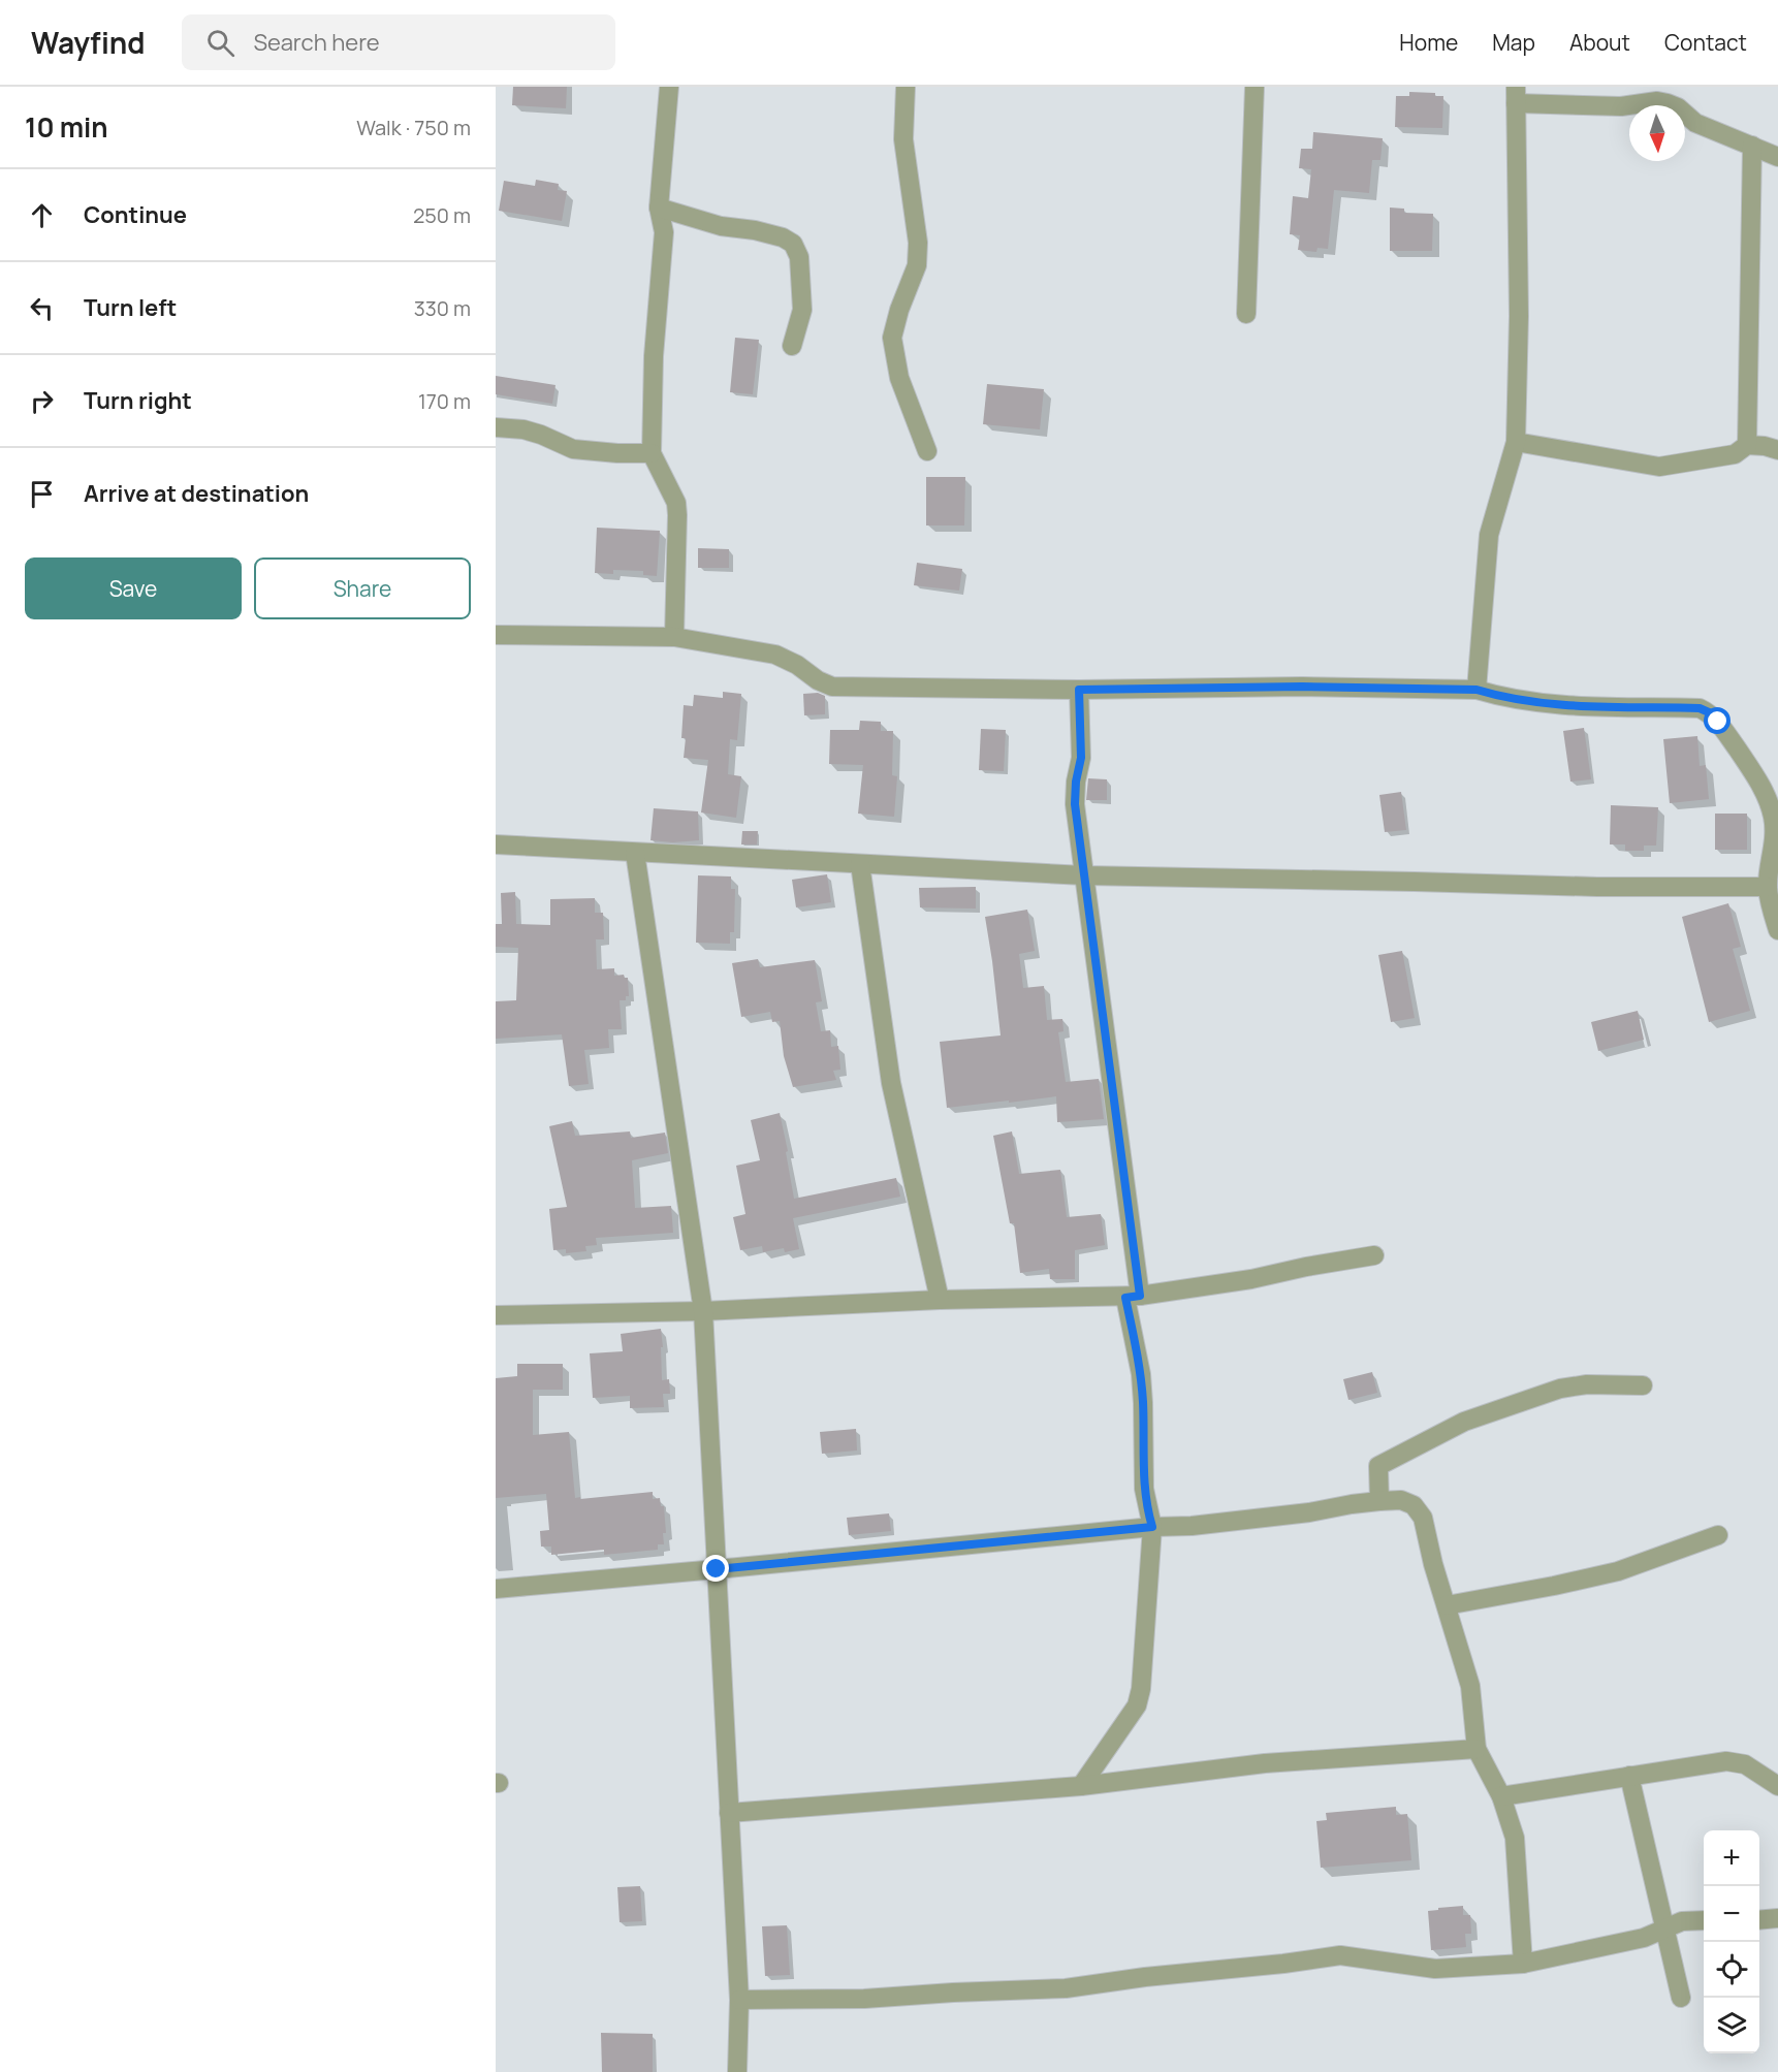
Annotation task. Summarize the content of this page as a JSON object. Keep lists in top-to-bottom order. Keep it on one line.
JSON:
{"north":"bottom","page":{"header":"Wayfind","search":"Search here","nav":["Home","Map","About","Contact"],"heading":["10 min","Walk · 750 m"],"list":[["Continue","250 m"],["Turn left","330 m"],["Turn right","170 m"],"Arrive at destination"],"buttons":["Save","Share"],"map_buttons":["+","−"]}}
